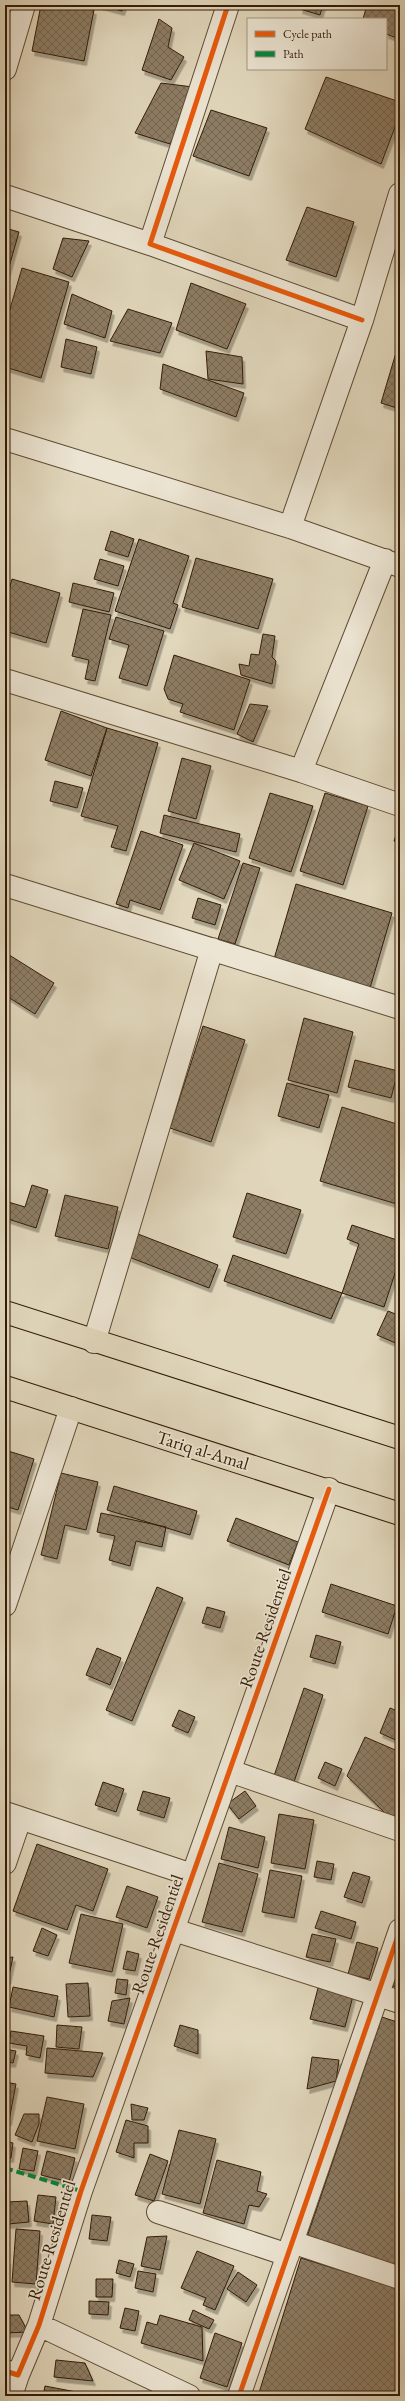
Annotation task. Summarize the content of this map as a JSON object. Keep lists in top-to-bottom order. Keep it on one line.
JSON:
{"streets":{"highway":["Tariq al-Amal"],"street":["Route Residentiel"]},"crossings":[["Tariq al-Amal","Route Residentiel"]],"legend":["Cycle path","Path"]}
